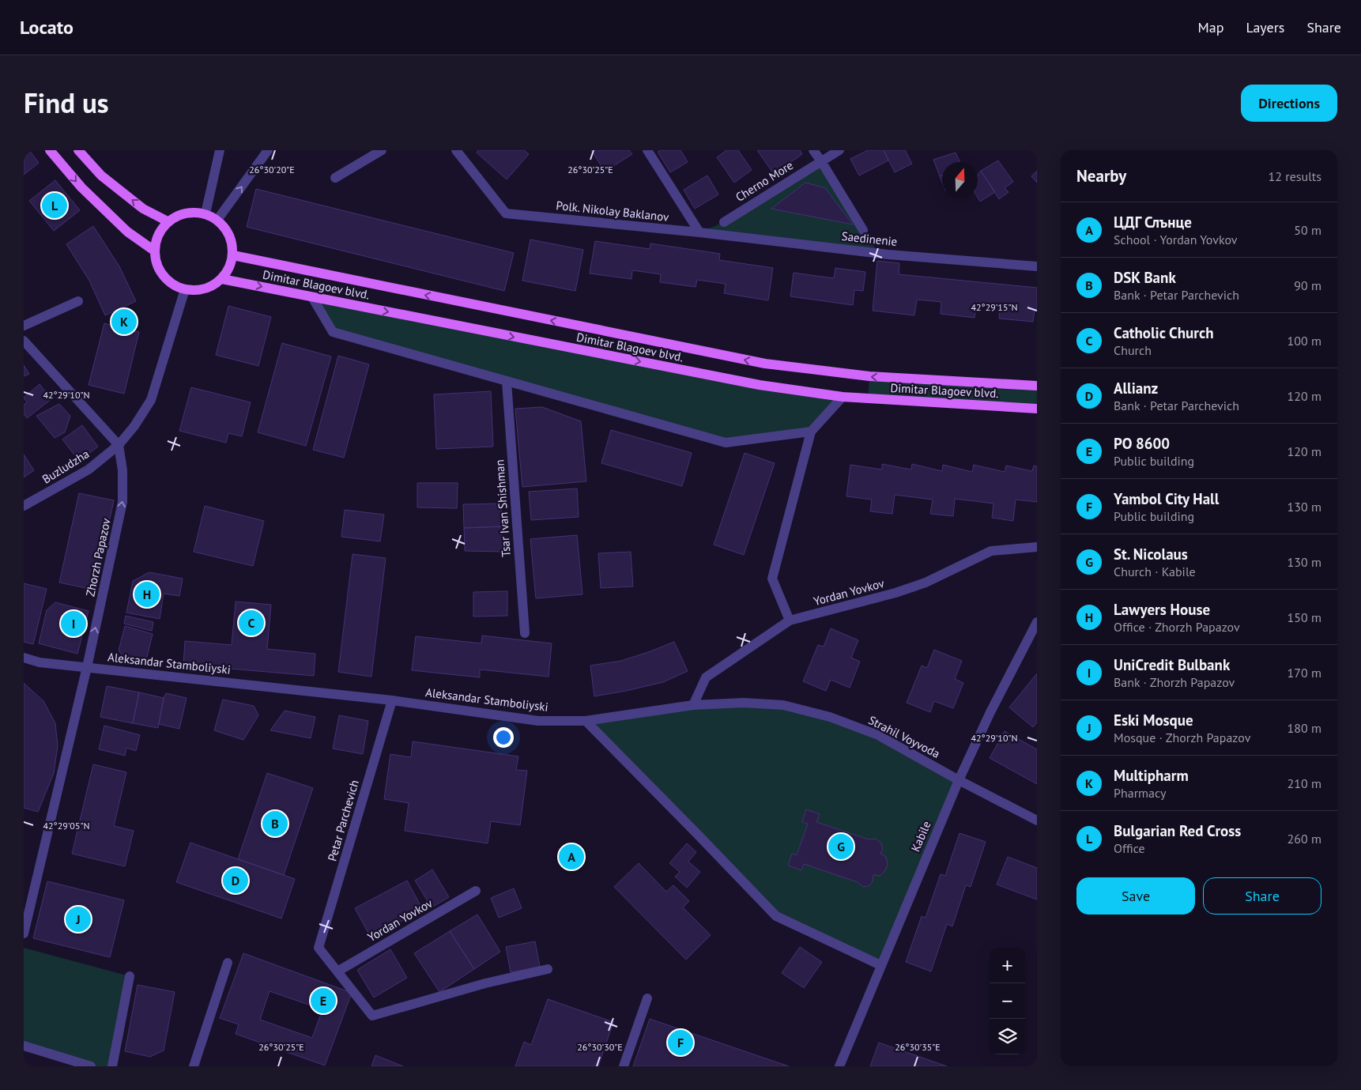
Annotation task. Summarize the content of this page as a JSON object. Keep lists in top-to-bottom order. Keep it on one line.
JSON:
{"streets":{"main road":["Dimitar Blagoev blvd."],"street":["Cherno More","Polk. Nikolay Baklanov","Saedinenie","Buzludzha","Tsar Ivan Shishman","Zhorzh Papazov","Yordan Yovkov","Aleksandar Stamboliyski","Strahil Voyvoda","Petar Parchevich","Kabile"]},"crossings":[["Cherno More","Saedinenie"],["Polk. Nikolay Baklanov","Saedinenie"],["Buzludzha","Zhorzh Papazov"],["Zhorzh Papazov","Aleksandar Stamboliyski"],["Yordan Yovkov","Strahil Voyvoda"],["Yordan Yovkov","Petar Parchevich"],["Aleksandar Stamboliyski","Strahil Voyvoda"],["Aleksandar Stamboliyski","Petar Parchevich"],["Strahil Voyvoda","Kabile"]],"one_way":["Zhorzh Papazov"],"north":"top","page":{"header":"Locato","nav":["Map","Layers","Share"],"title":"Find us","buttons":["Directions",["Save","Share"]],"heading":["Nearby","12 results"],"pins":["L","K","H","C","I","B","G","A","D","J","E","F"],"list":[{"mark":"A","name":"ЦДГ Слънце","note":"School · Yordan Yovkov","value":"50 m"},{"mark":"B","name":"DSK Bank","note":"Bank · Petar Parchevich","value":"90 m"},{"mark":"C","name":"Catholic Church","note":"Church","value":"100 m"},{"mark":"D","name":"Allianz","note":"Bank · Petar Parchevich","value":"120 m"},{"mark":"E","name":"PO 8600","note":"Public building","value":"120 m"},{"mark":"F","name":"Yambol City Hall","note":"Public building","value":"130 m"},{"mark":"G","name":"St. Nicolaus","note":"Church · Kabile","value":"130 m"},{"mark":"H","name":"Lawyers House","note":"Office · Zhorzh Papazov","value":"150 m"},{"mark":"I","name":"UniCredit Bulbank","note":"Bank · Zhorzh Papazov","value":"170 m"},{"mark":"J","name":"Eski Mosque","note":"Mosque · Zhorzh Papazov","value":"180 m"},{"mark":"K","name":"Multipharm","note":"Pharmacy","value":"210 m"},{"mark":"L","name":"Bulgarian Red Cross","note":"Office","value":"260 m"}],"map_buttons":["+","−"]},"coordinates":["26°30'25\"E","26°30'20\"E","42°29'15\"N","42°29'10\"N","42°29'05\"N","26°30'30\"E","26°30'35\"E"]}
